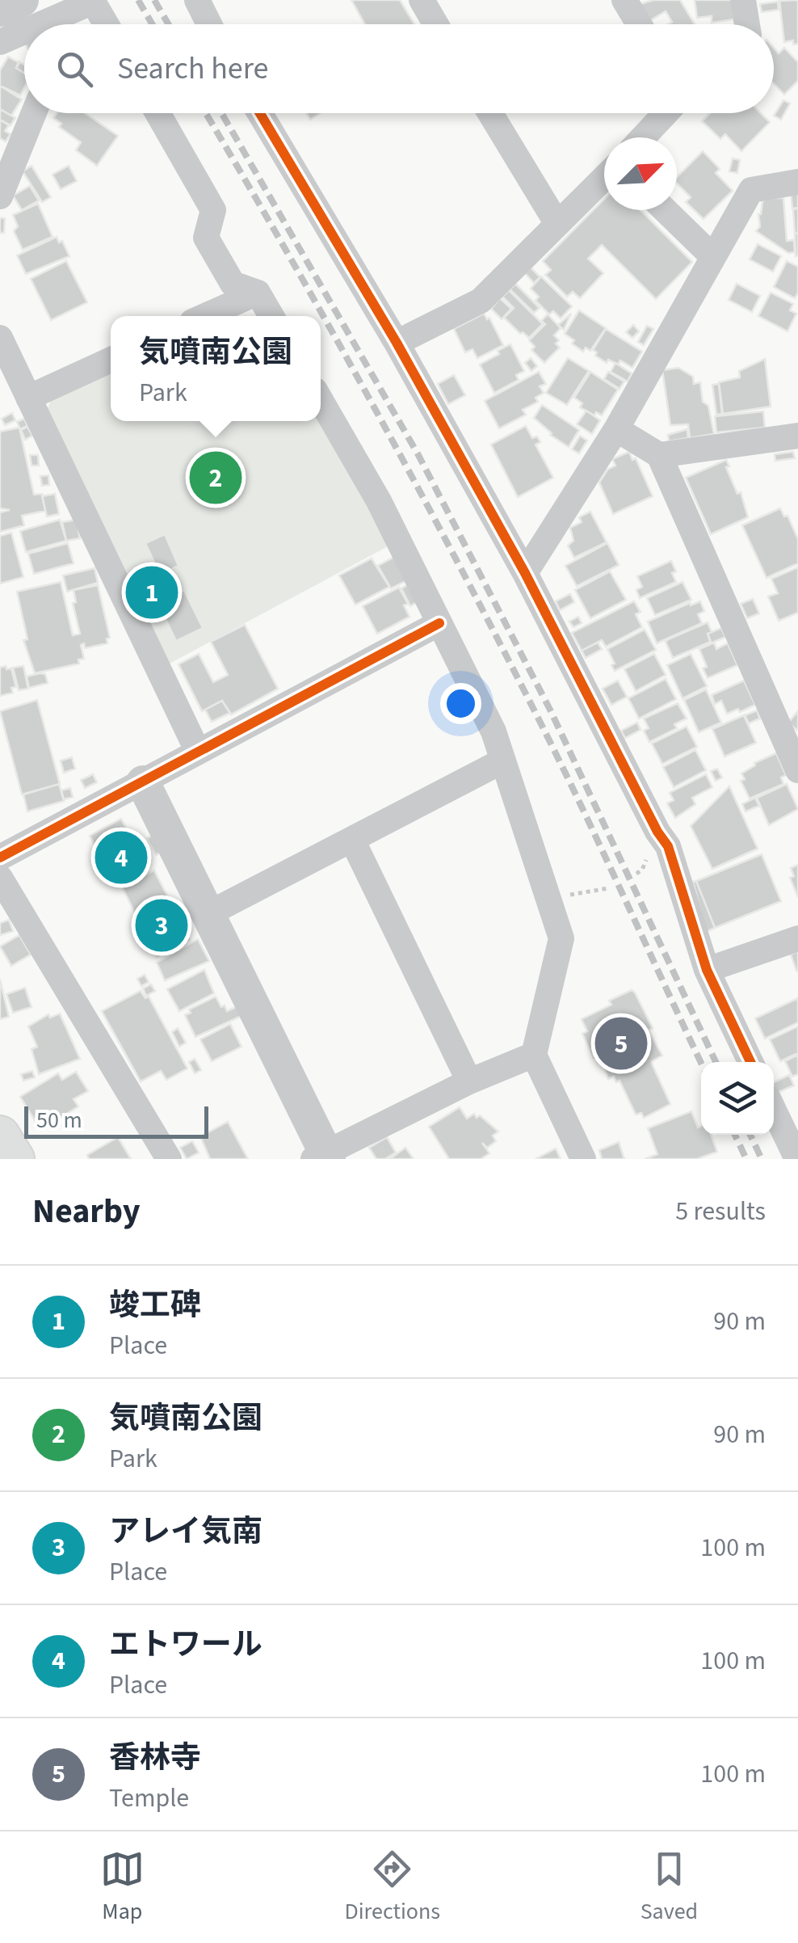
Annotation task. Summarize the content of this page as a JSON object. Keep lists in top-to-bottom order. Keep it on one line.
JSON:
{"scale_bar":"50 m","north":"top right","page":{"search":"Search here","popup":["気噴南公園","Park"],"pins":["2","1","4","3","5"],"scale":"50 m","heading":["Nearby","5 results"],"list":[{"mark":"1","name":"竣工碑","note":"Place","value":"90 m"},{"mark":"2","name":"気噴南公園","note":"Park","value":"90 m"},{"mark":"3","name":"アレイ気南","note":"Place","value":"100 m"},{"mark":"4","name":"エトワール","note":"Place","value":"100 m"},{"mark":"5","name":"香林寺","note":"Temple","value":"100 m"}],"nav":["Map","Directions","Saved"]}}
